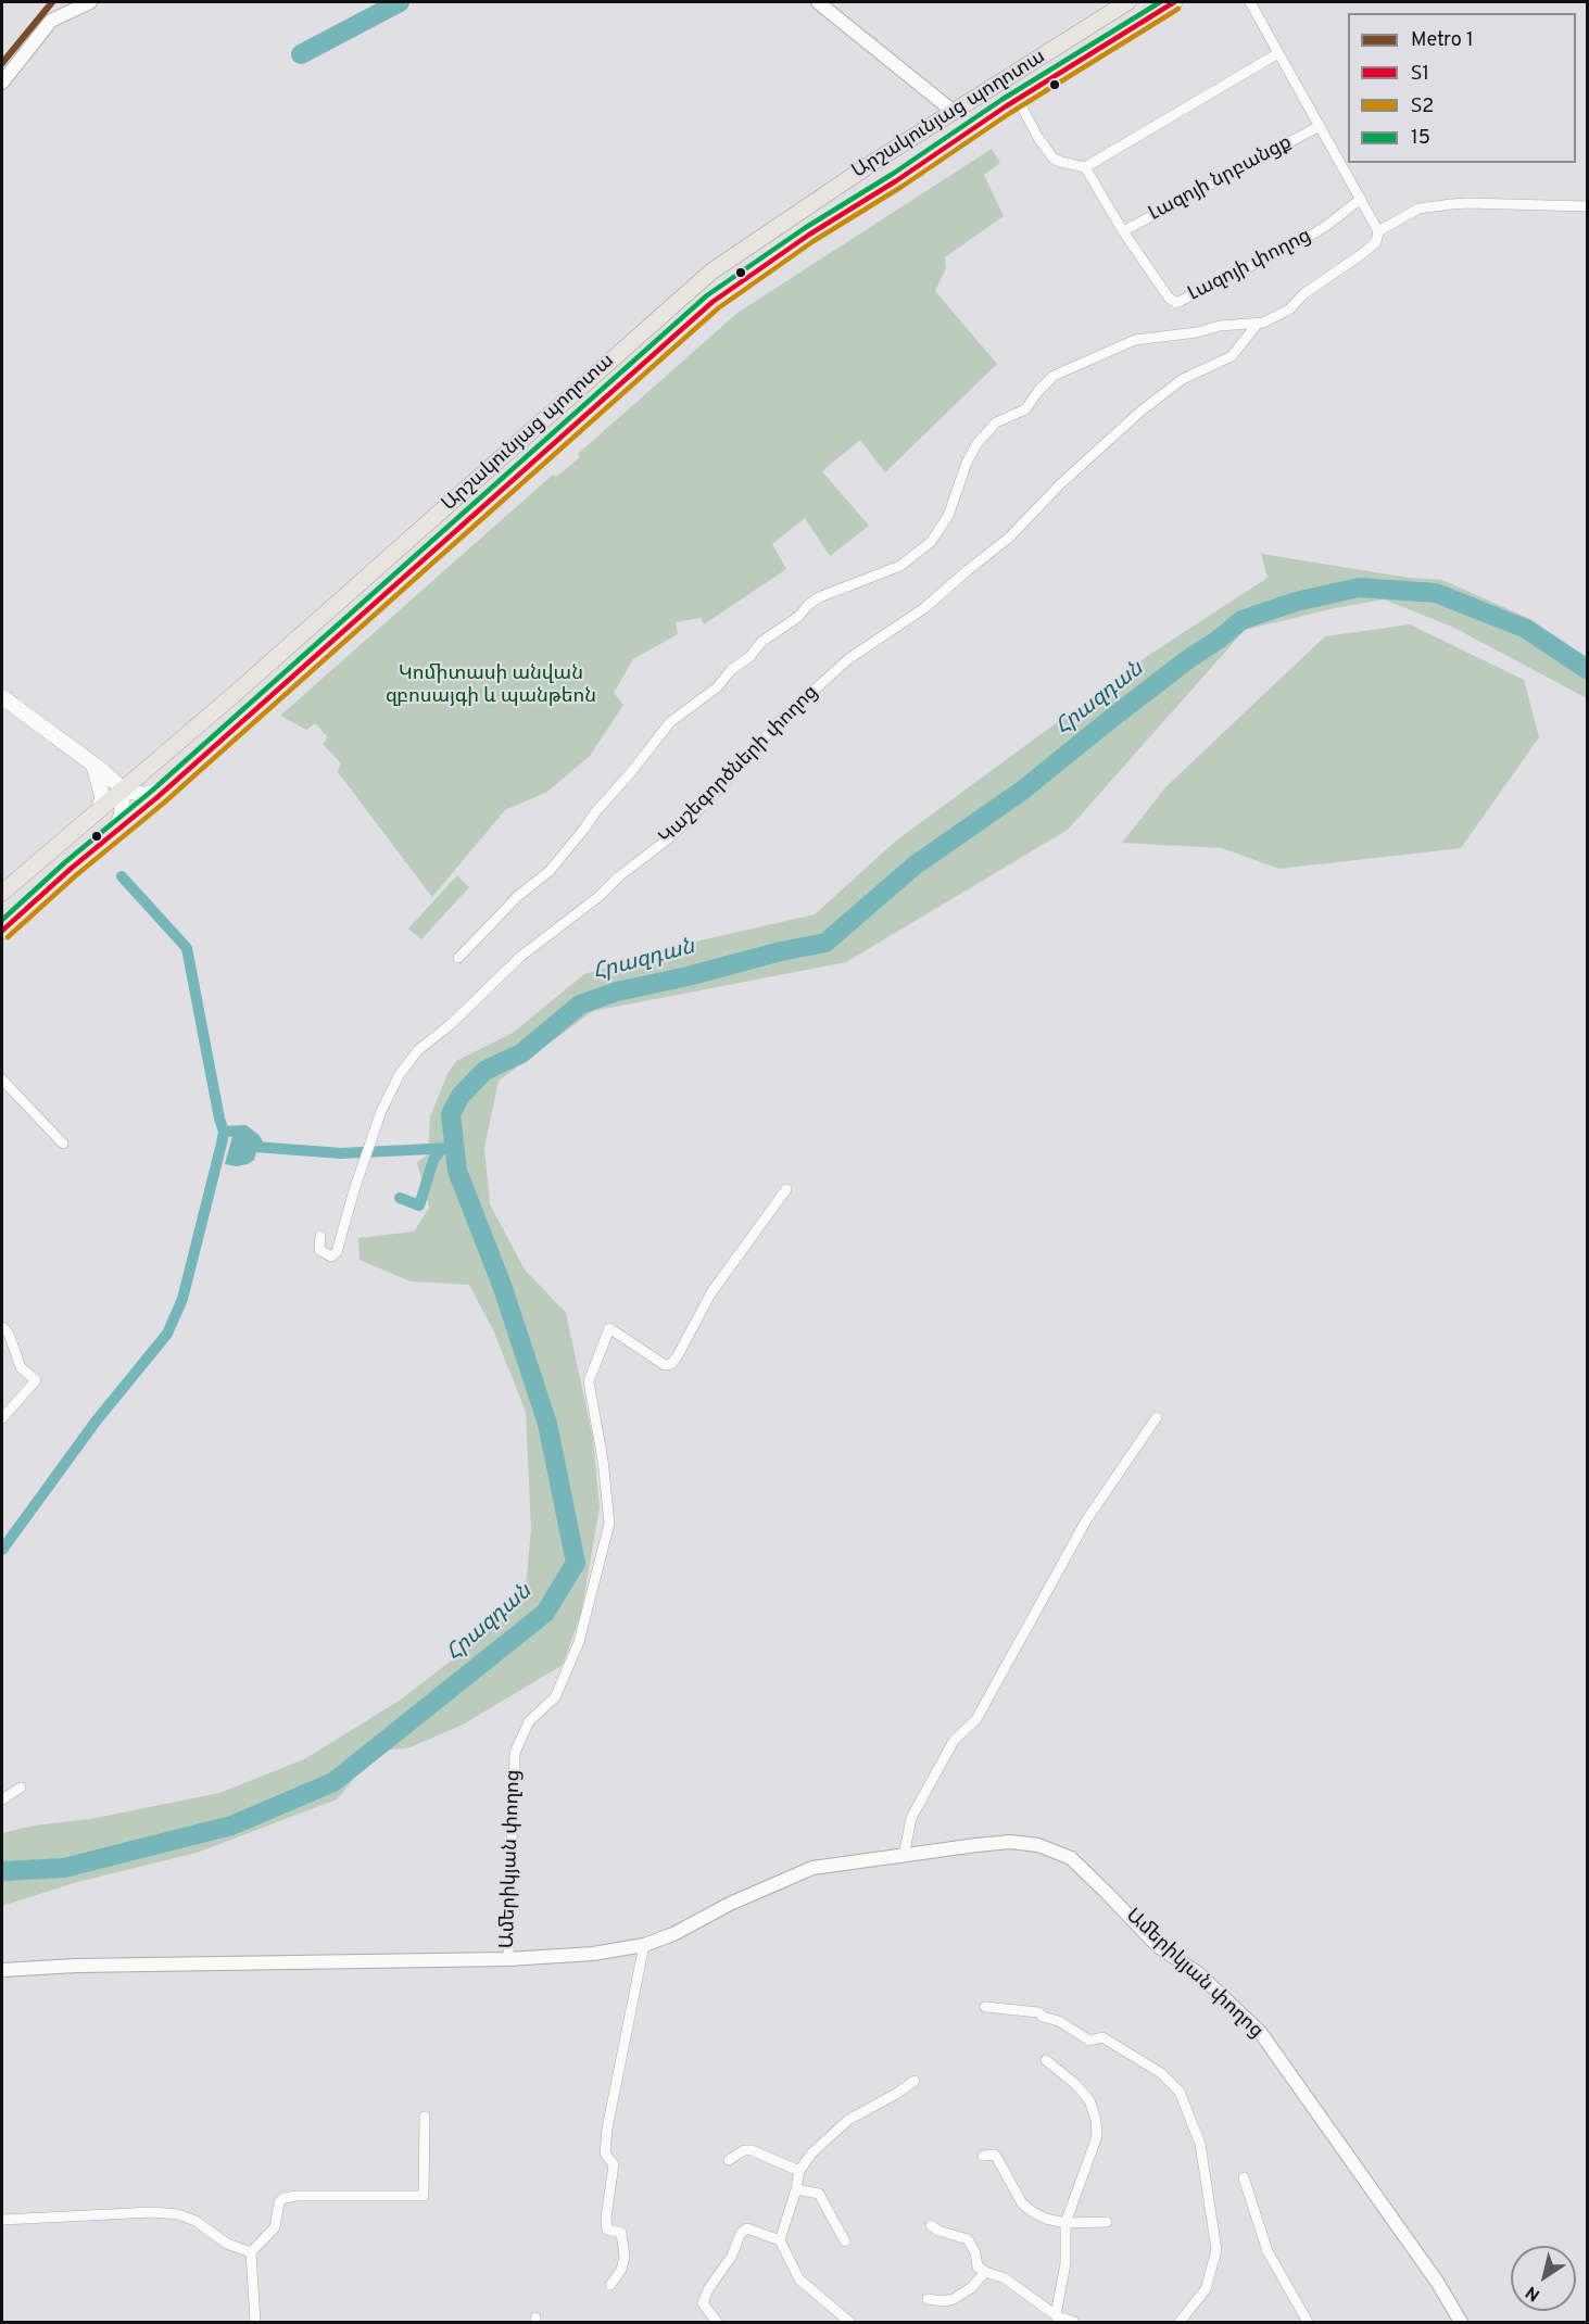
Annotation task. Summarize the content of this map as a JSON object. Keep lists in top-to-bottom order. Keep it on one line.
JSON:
{"streets":{"main road":["Արշակունյաց պողոտա"],"street":["Լազոյի նրբանցք","Լազոյի փողոց","Կաշեգործների փողոց","Ամերիկյան փողոց"]},"crossings":[["Լազոյի նրբանցք","Լազոյի փողոց"]],"water":["Հրազդան"],"parks":["Կոմիտասի անվան զբոսայգի և պանթեոն"],"lines":["metro line 1","transit line Տ1","transit line 15","transit line Տ2"],"legend":["Metro 1","Տ1","Տ2","15"],"north":"bottom left"}
